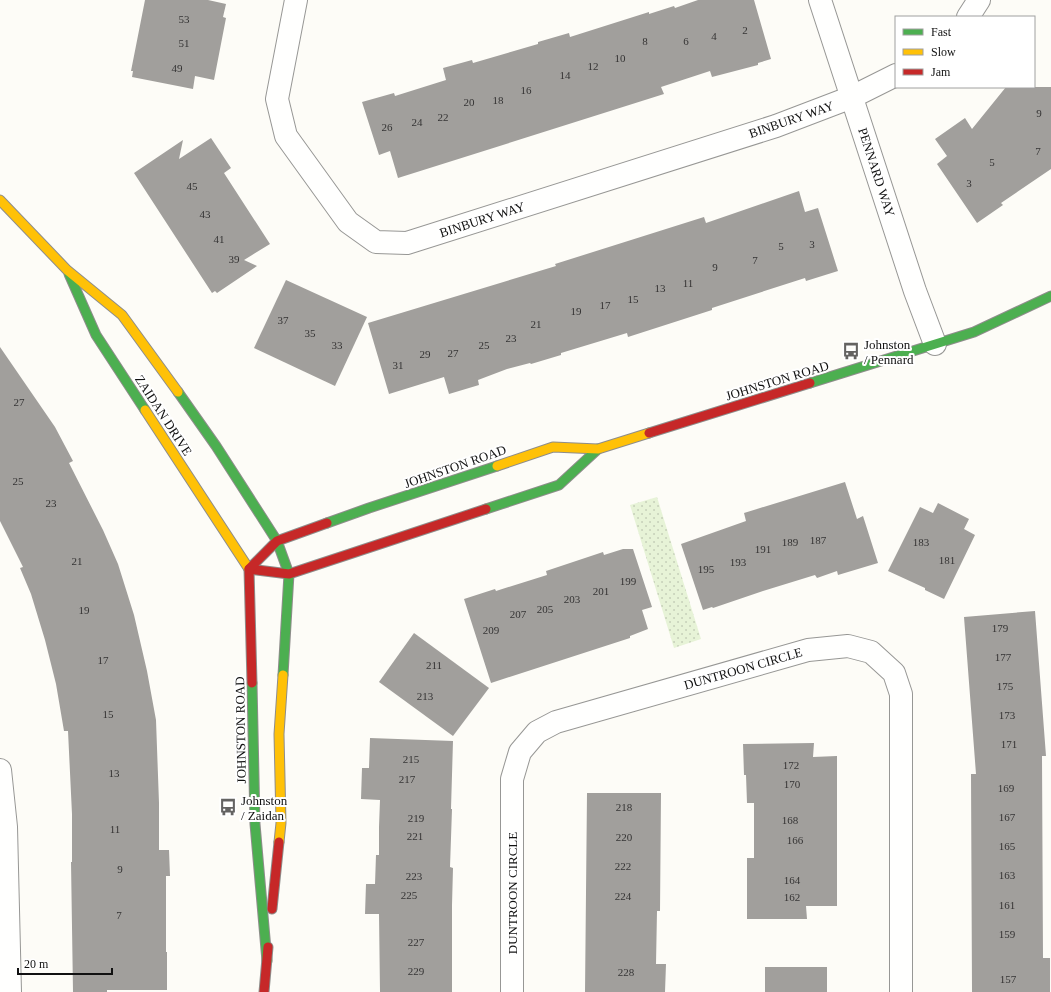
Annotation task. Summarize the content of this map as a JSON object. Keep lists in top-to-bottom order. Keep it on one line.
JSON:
{"streets":{"street":["BINBURY WAY","PENNARD WAY","JOHNSTON ROAD","ZAIDAN DRIVE","DUNTROON CIRCLE"]},"crossings":[["BINBURY WAY","PENNARD WAY"],["PENNARD WAY","JOHNSTON ROAD"],["JOHNSTON ROAD","ZAIDAN DRIVE"]],"places":{"bus stop":["Johnston / Pennard","Johnston / Zaidan"]},"house_numbers":["53","2","4","8","6","51","10","12","49","14","16","18","20","9","22","24","26","7","5","3","45","43","41","3","5","39","7","9","11","13","15","17","19","37","21","35","23","33","25","27","29","31","27","25","23","187","189","183","191","181","21","193","195","199","201","203","205","19","207","179","209","177","17","211","175","213","15","173","171","215","172","13","217","170","169","218","167","219","168","11","221","220","166","165","222","9","163","223","164","225","224","162","161","7","159","227","229","228","157"],"legend":["Fast","Slow","Jam"],"scale_bar":"20 m"}
